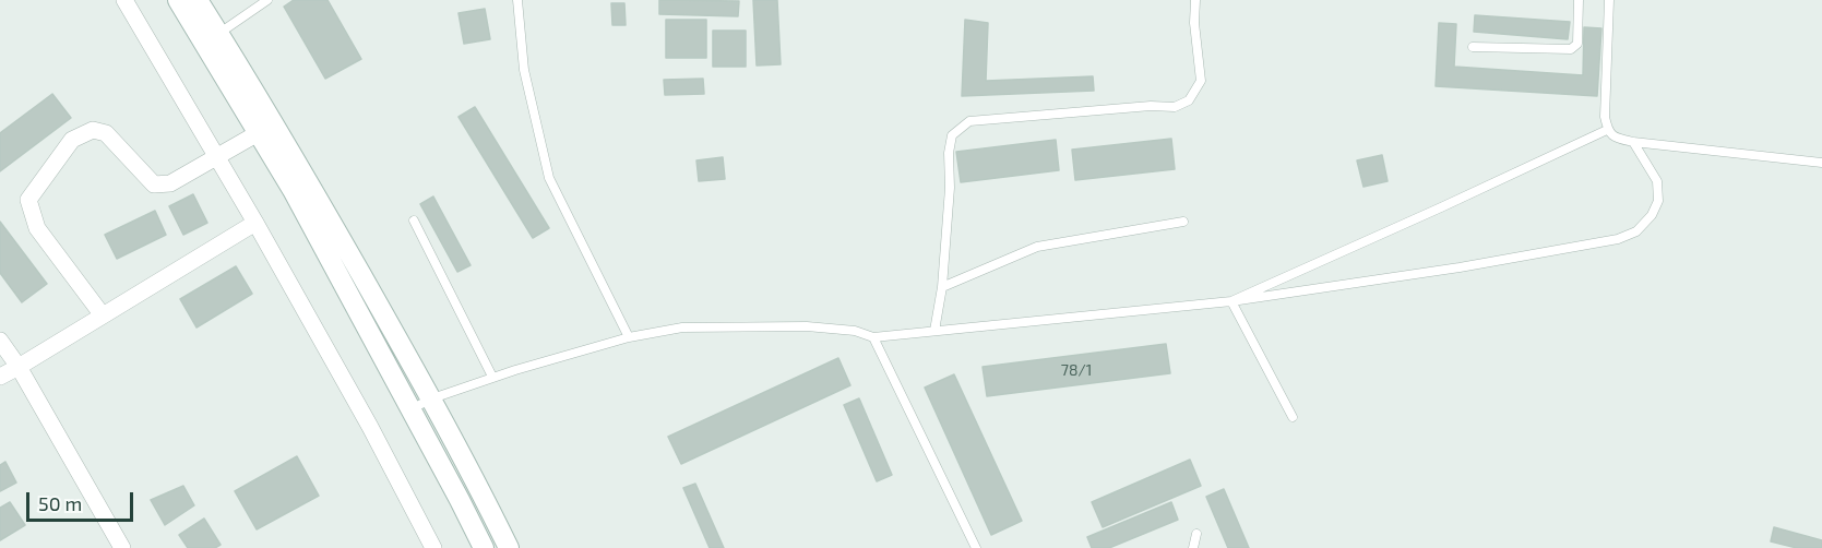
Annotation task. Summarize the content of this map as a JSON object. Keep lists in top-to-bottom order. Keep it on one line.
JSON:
{"house_numbers":["78/1"],"scale_bar":"50 m"}
